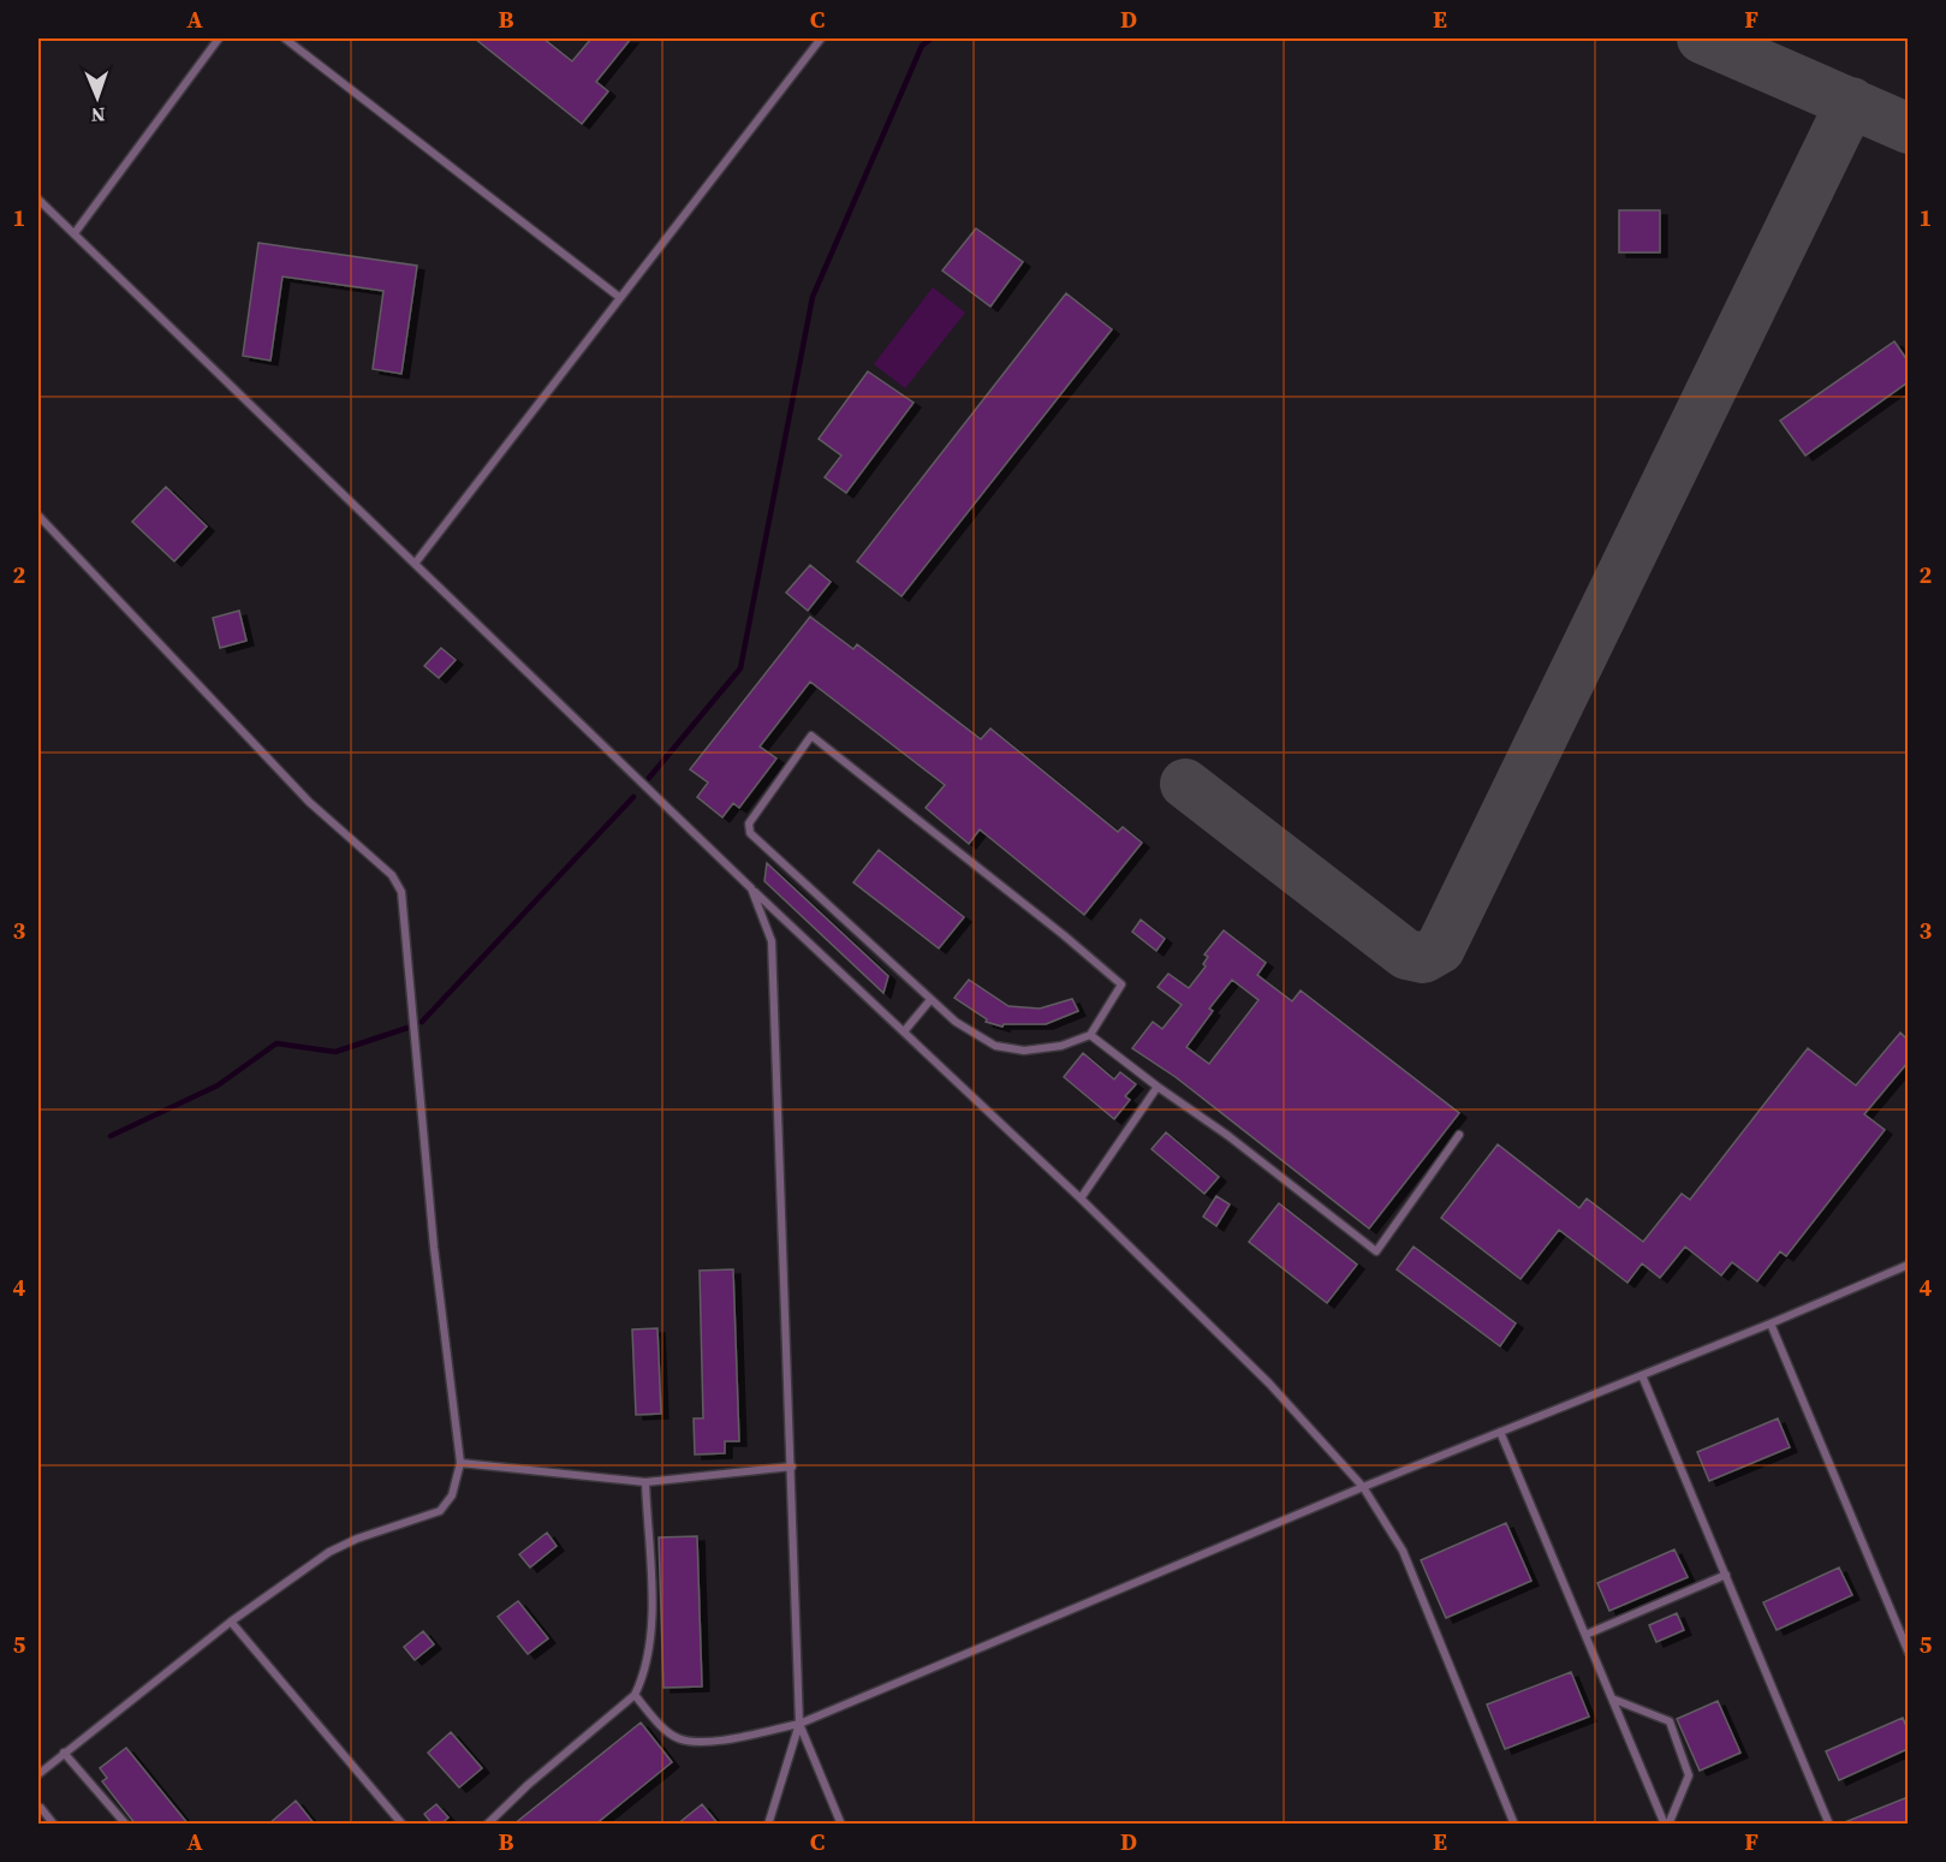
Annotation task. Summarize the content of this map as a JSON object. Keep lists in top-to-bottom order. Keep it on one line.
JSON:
{"north":"bottom","grid":{"columns":["A","B","C","D","E","F"],"rows":["1","2","3","4","5"]}}
